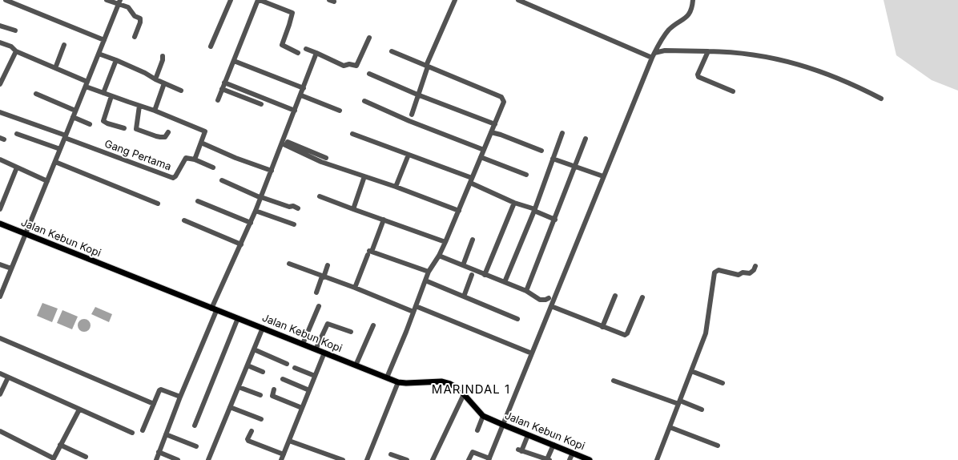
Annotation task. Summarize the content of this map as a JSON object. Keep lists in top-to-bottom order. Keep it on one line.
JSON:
{"streets":{"main road":["Jalan Kebun Kopi"],"street":["Gang Pertama"]},"districts":["MARINDAL 1"]}
